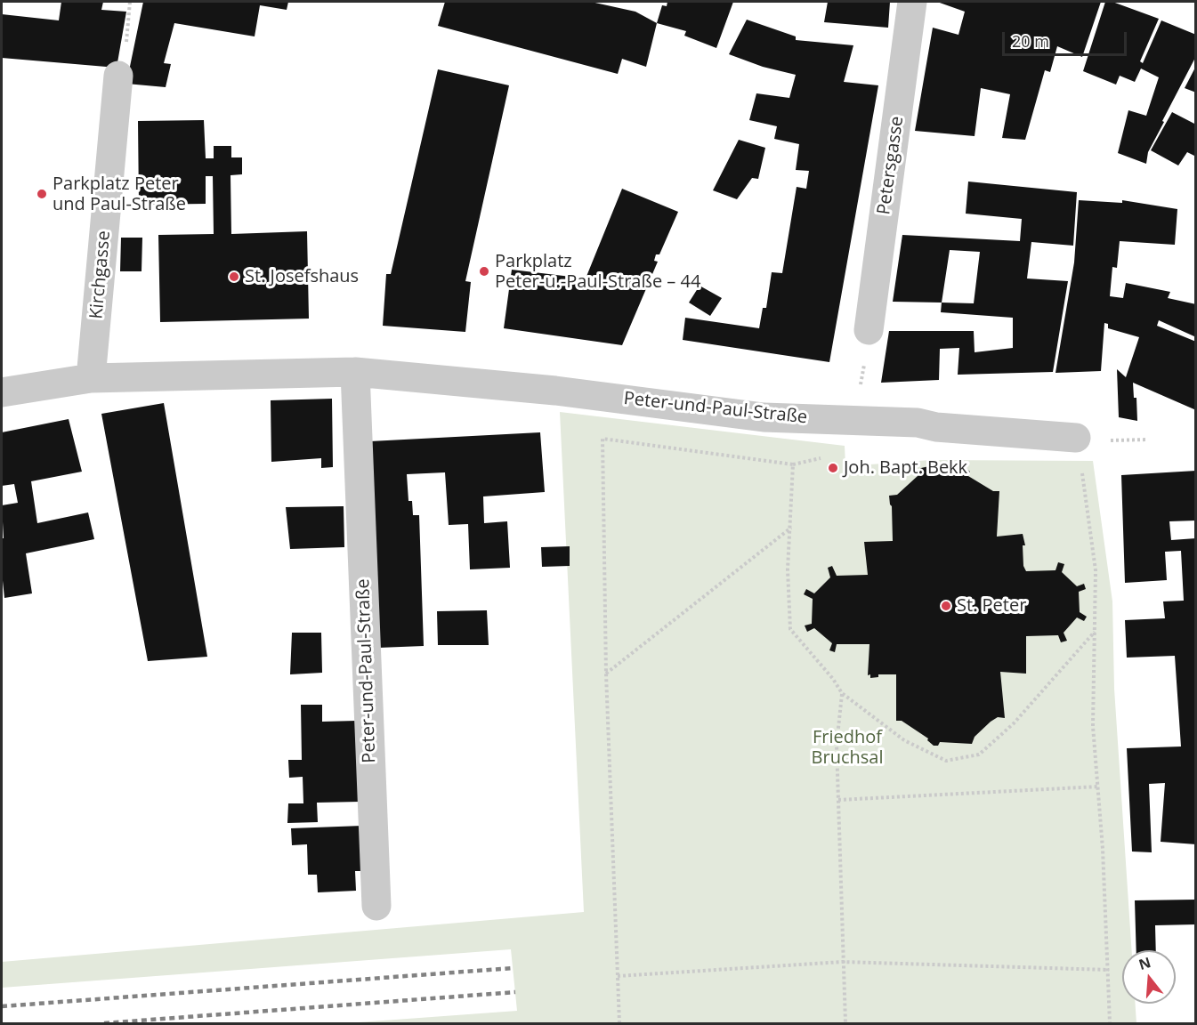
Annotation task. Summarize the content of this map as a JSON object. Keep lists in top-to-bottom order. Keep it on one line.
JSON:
{"streets":{"street":["Petersgasse","Kirchgasse","Peter-und-Paul-Straße"]},"crossings":[["Kirchgasse","Peter-und-Paul-Straße"]],"parks":["Friedhof Bruchsal"],"places":["Parkplatz Peter und Paul-Straße","Parkplatz Peter-u.-Paul-Straße – 44","St. Josefshaus","Joh. Bapt. Bekk","St. Peter"],"scale_bar":"20 m","north":"top"}
